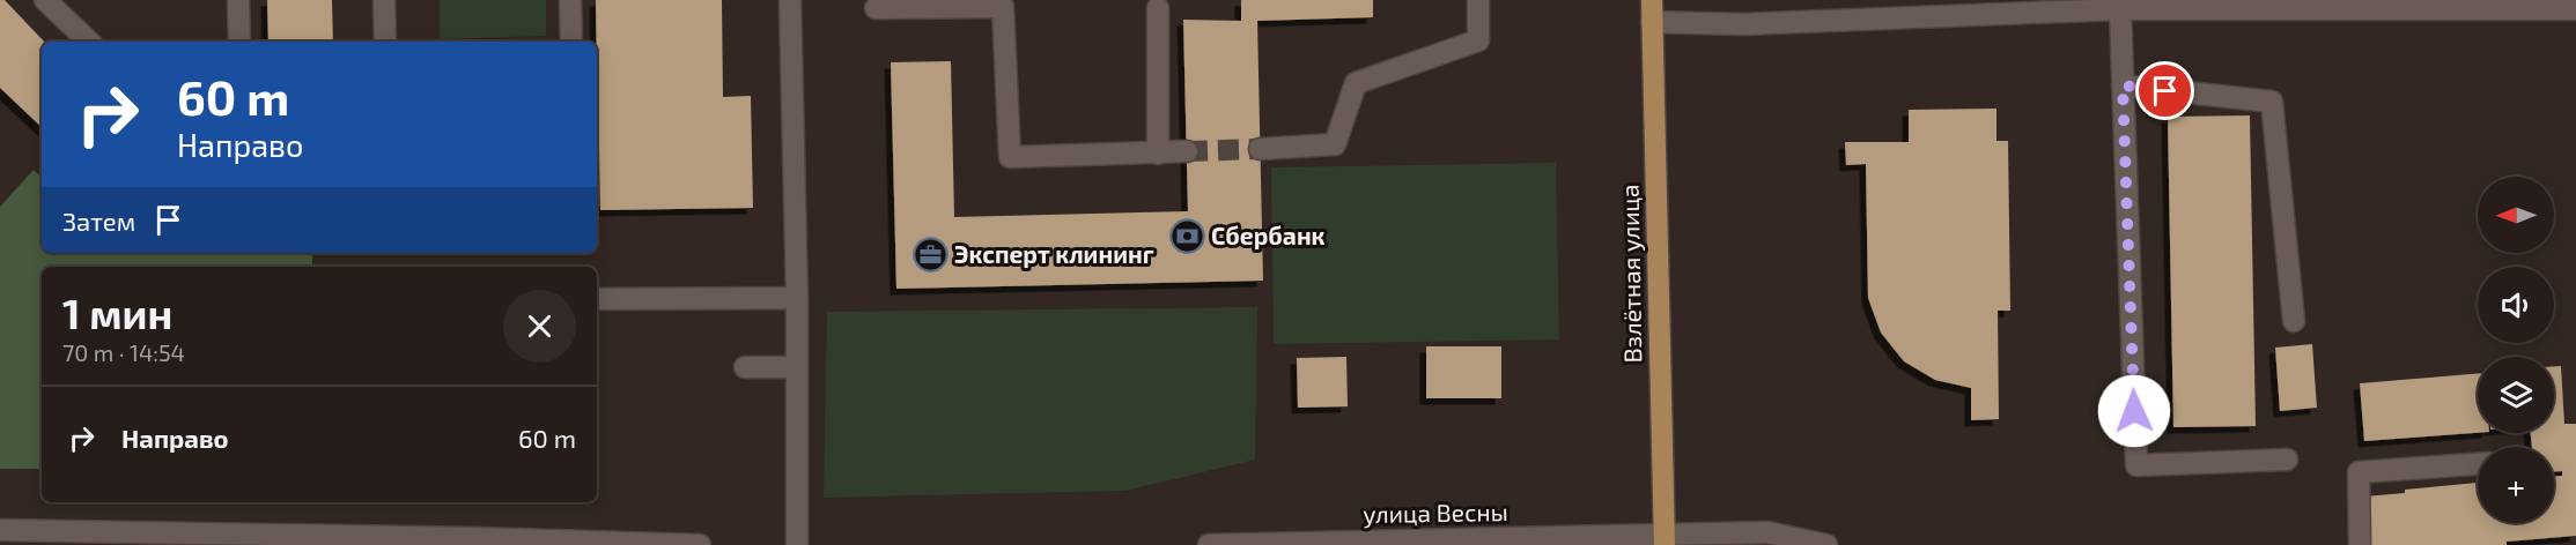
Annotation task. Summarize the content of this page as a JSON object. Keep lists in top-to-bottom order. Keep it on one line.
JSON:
{"streets":{"main road":["Взлётная улица"],"street":["улица Весны"]},"crossings":[["Взлётная улица","улица Весны"]],"places":{"bank":["Сбербанк"],"office":["Эксперт клининг"]},"north":"left","page":{"turn":["60 m","Направо"],"map_buttons":"+","then":"Затем","heading":["1 мин","70 m · 14:54"],"list":[{"name":"Направо","value":"60 m"}]}}
